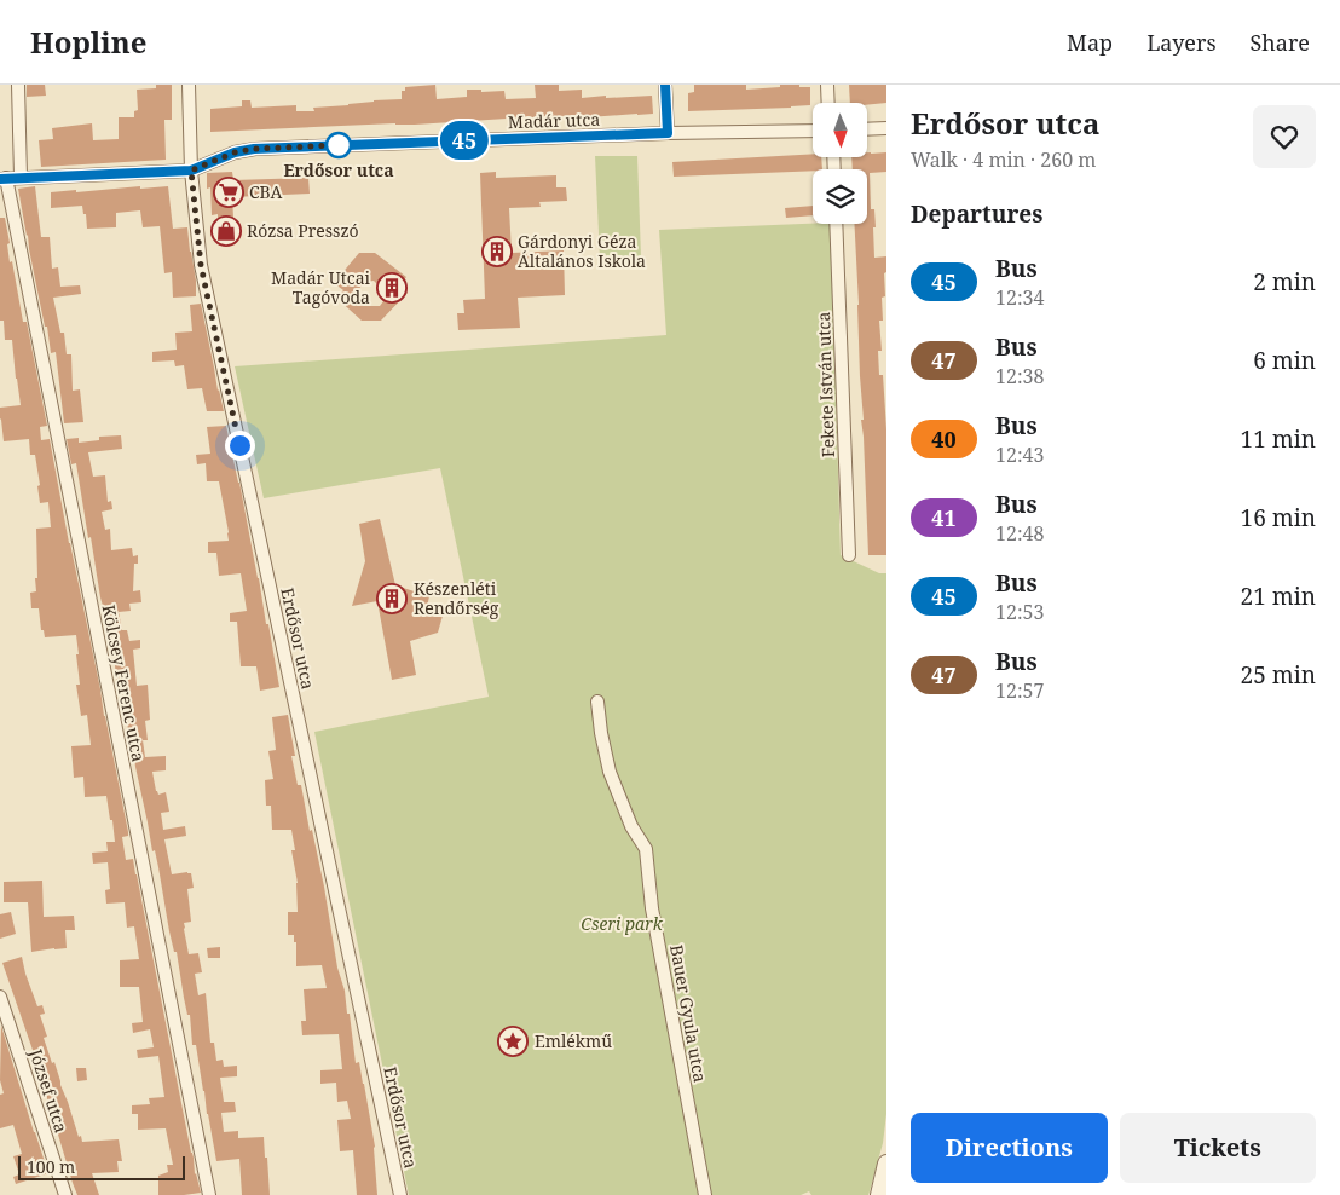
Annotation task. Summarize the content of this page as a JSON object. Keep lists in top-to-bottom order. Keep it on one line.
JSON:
{"streets":{"street":["Madár utca","Fekete István utca","Erdősor utca","Kölcsey Ferenc utca","Bauer Gyula utca","József utca"]},"crossings":[["Madár utca","Erdősor utca"],["Madár utca","Kölcsey Ferenc utca"]],"parks":["Cseri park"],"places":{"other":["Erdősor utca"],"supermarket":["CBA"],"shop":["Rózsa Presszó"],"building":["Gárdonyi Géza Általános Iskola","Madár Utcai Tagóvoda","Készenléti Rendőrség"],"place":["Emlékmű"]},"lines":["bus line 45"],"scale_bar":"100 m","north":"bottom","page":{"header":"Hopline","nav":["Map","Layers","Share"],"on_map":"45","heading":[["Erdősor utca","Walk · 4 min · 260 m"],"Departures"],"list":[{"mark":"45","name":"Bus","note":"12:34","value":"2 min"},{"mark":"47","name":"Bus","note":"12:38","value":"6 min"},{"mark":"40","name":"Bus","note":"12:43","value":"11 min"},{"mark":"41","name":"Bus","note":"12:48","value":"16 min"},{"mark":"45","name":"Bus","note":"12:53","value":"21 min"},{"mark":"47","name":"Bus","note":"12:57","value":"25 min"}],"buttons":["Directions","Tickets"],"scale":"100 m"}}
